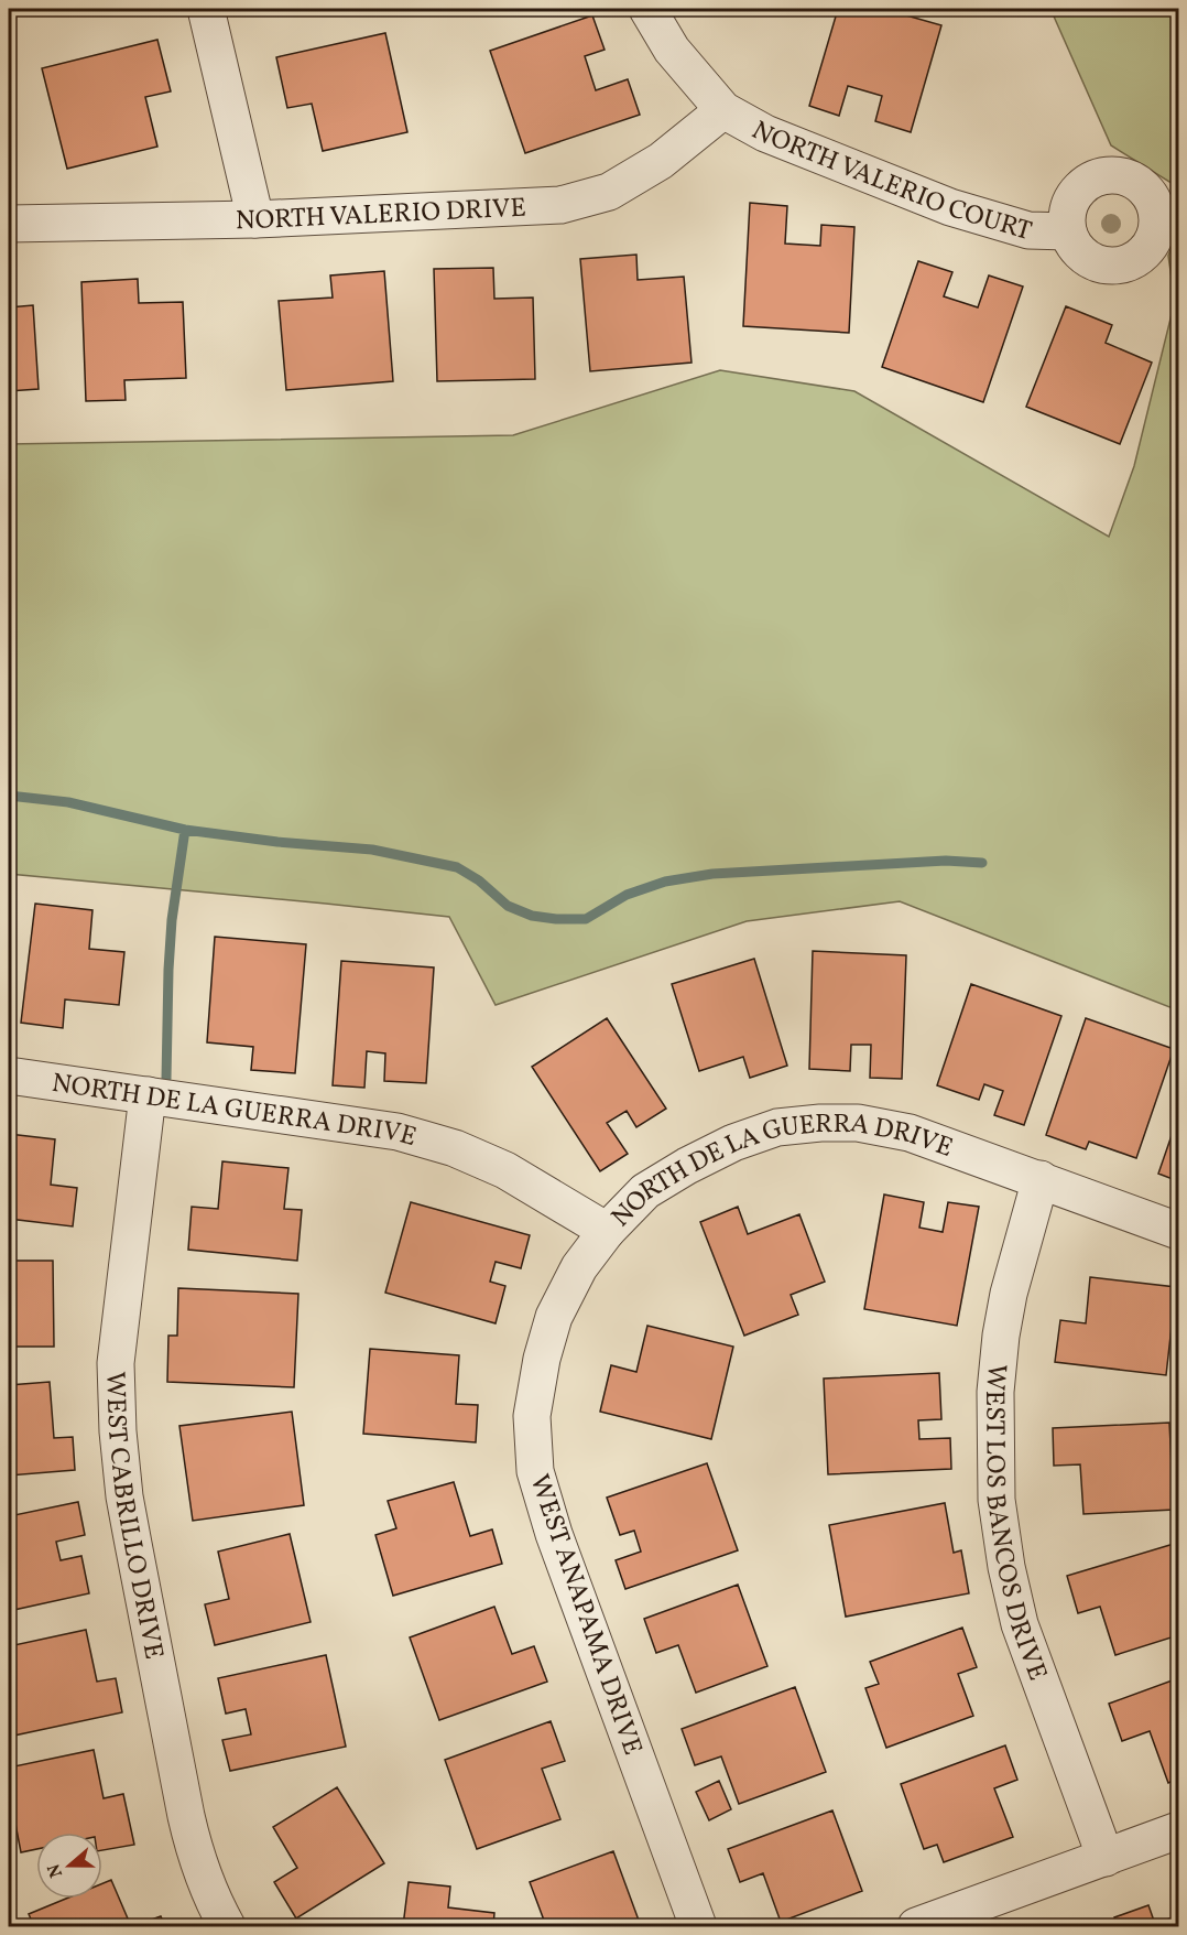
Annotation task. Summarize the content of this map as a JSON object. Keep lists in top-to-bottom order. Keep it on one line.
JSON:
{"streets":{"street":["NORTH VALERIO COURT","NORTH VALERIO DRIVE","NORTH DE LA GUERRA DRIVE","WEST CABRILLO DRIVE","WEST LOS BANCOS DRIVE","WEST ANAPAMA DRIVE"]},"crossings":[["NORTH VALERIO COURT","NORTH VALERIO DRIVE"],["NORTH DE LA GUERRA DRIVE","WEST CABRILLO DRIVE"],["NORTH DE LA GUERRA DRIVE","WEST LOS BANCOS DRIVE"],["NORTH DE LA GUERRA DRIVE","WEST ANAPAMA DRIVE"]],"north":"left"}
